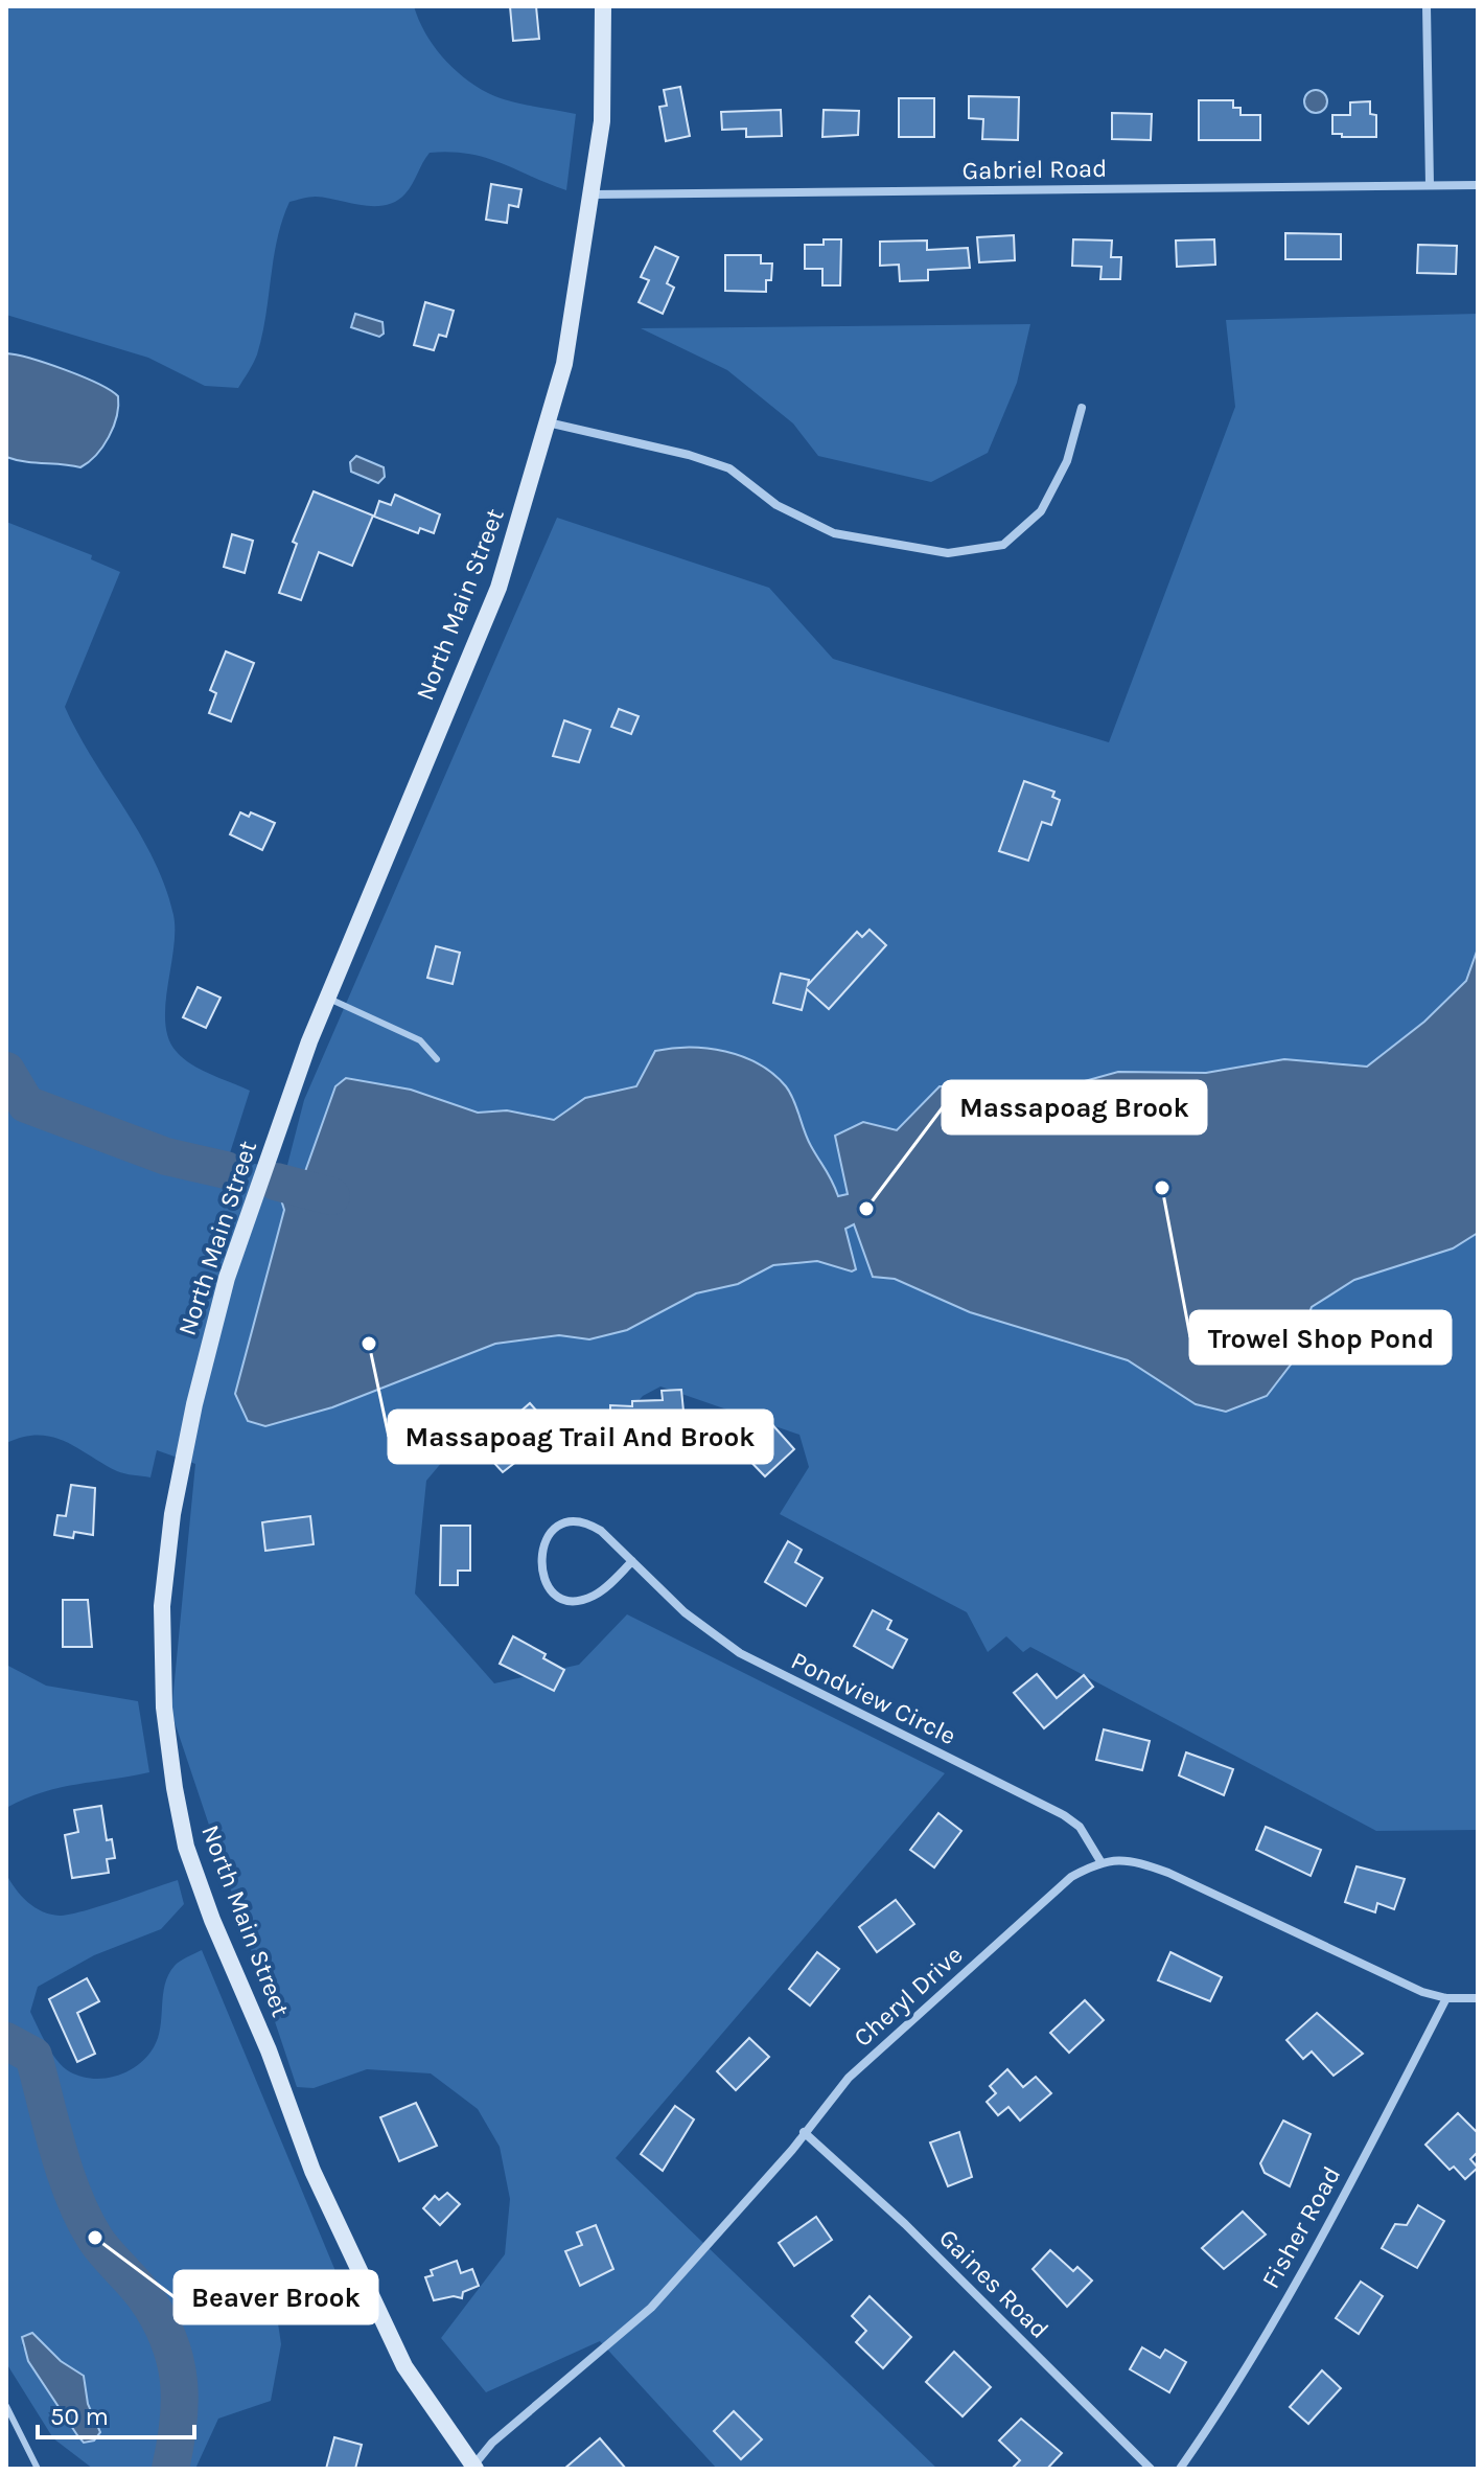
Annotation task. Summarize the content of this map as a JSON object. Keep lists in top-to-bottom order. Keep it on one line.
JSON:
{"streets":{"main road":["North Main Street"],"street":["Gabriel Road","Pondview Circle","Cheryl Drive","Fisher Road","Gaines Road"]},"crossings":[["Gabriel Road","North Main Street"],["North Main Street","Cheryl Drive"],["Pondview Circle","Cheryl Drive"],["Cheryl Drive","Gaines Road"]],"places":["Trowel Shop Pond","Massapoag Brook","Massapoag Trail And Brook","Beaver Brook"],"scale_bar":"50 m"}
